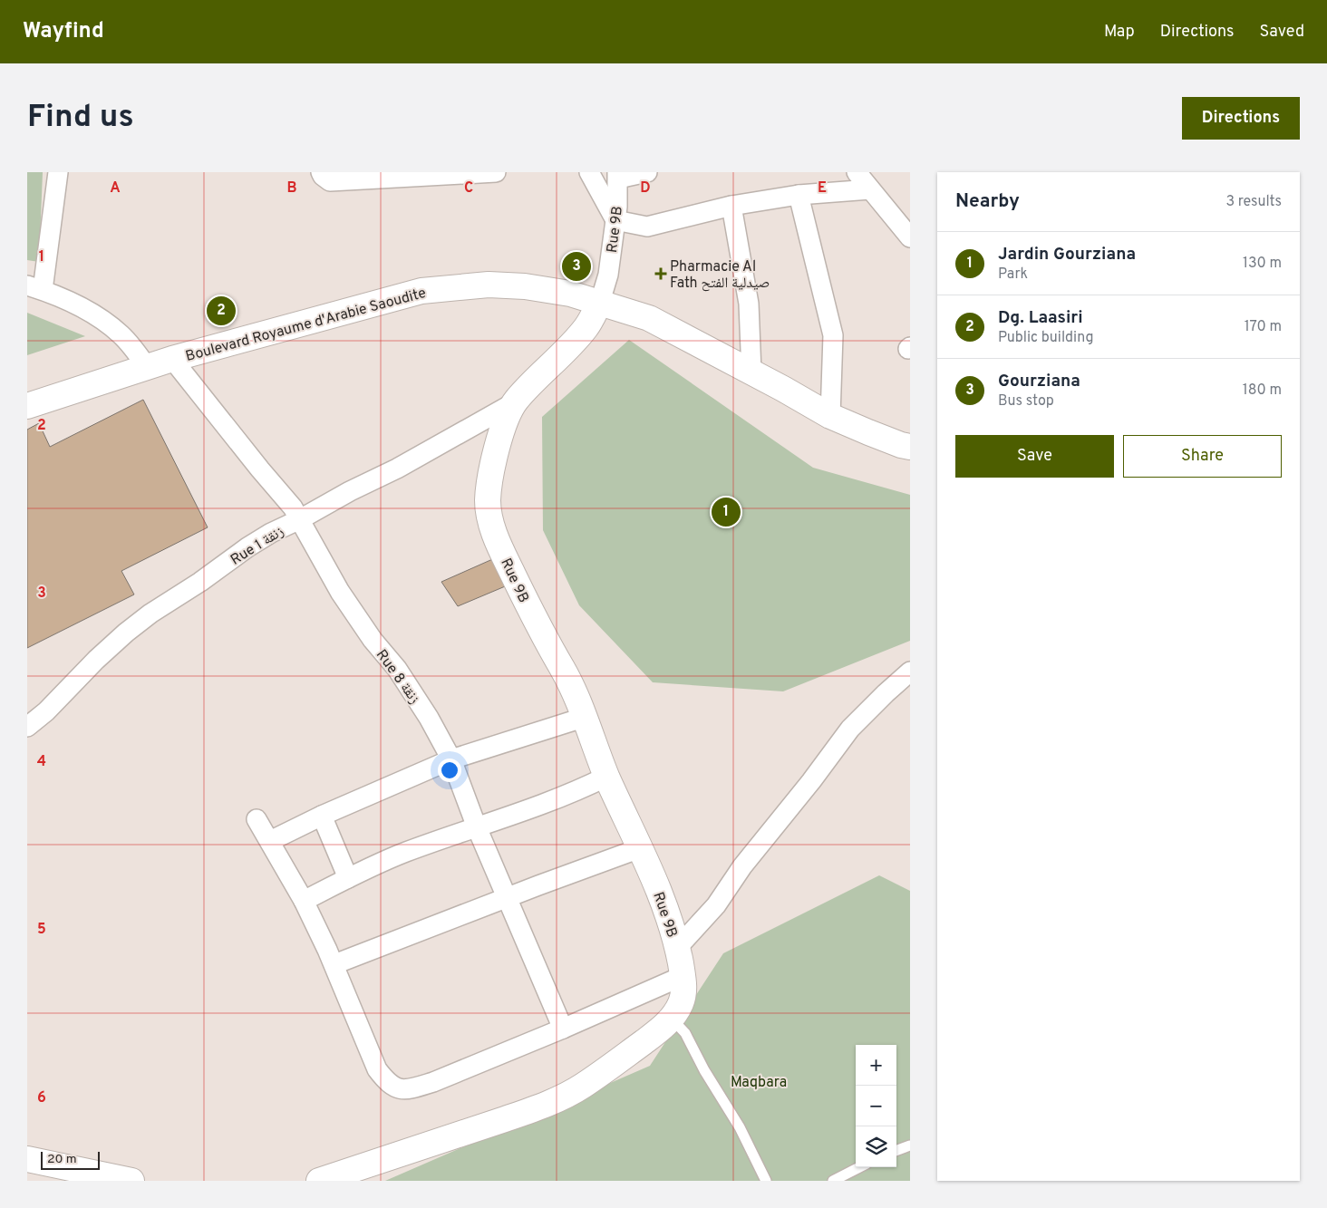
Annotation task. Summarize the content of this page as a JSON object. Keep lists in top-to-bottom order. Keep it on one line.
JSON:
{"streets":{"street":["Rue 9B","Boulevard Royaume d'Arabie Saoudite","Rue 1 زنقة","Rue 8 زنقة"]},"crossings":[["Rue 9B","Boulevard Royaume d'Arabie Saoudite"],["Rue 9B","Rue 1 زنقة"],["Boulevard Royaume d'Arabie Saoudite","Rue 8 زنقة"],["Rue 1 زنقة","Rue 8 زنقة"]],"parks":["Maqbara"],"places":{"health":["Pharmacie Al Fath صيدلية الفتح"]},"scale_bar":"20 m","page":{"header":"Wayfind","nav":["Map","Directions","Saved"],"buttons":["Directions",["Save","Share"]],"title":"Find us","heading":["Nearby","3 results"],"list":[{"mark":"1","name":"Jardin Gourziana","note":"Park","value":"130 m"},{"mark":"2","name":"Dg. Laasiri","note":"Public building","value":"170 m"},{"mark":"3","name":"Gourziana","note":"Bus stop","value":"180 m"}],"pins":["3","2","1"],"map_buttons":["+","−"],"scale":"20 m"},"grid":{"columns":["A","B","C","D","E"],"rows":["1","2","3","4","5","6"]}}
